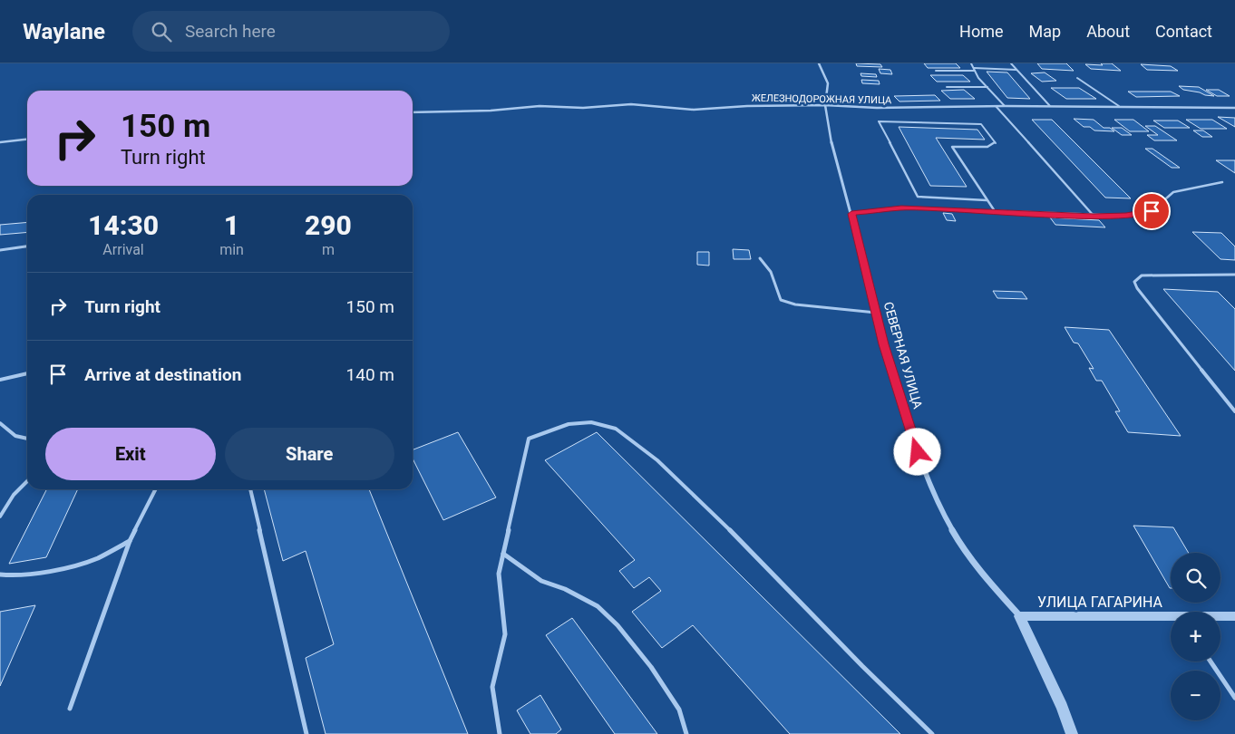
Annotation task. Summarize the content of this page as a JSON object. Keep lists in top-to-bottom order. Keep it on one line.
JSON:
{"streets":{"street":["ЖЕЛЕЗНОДОРОЖНАЯ УЛИЦА","СЕВЕРНАЯ УЛИЦА","УЛИЦА ГАГАРИНА"]},"crossings":[["ЖЕЛЕЗНОДОРОЖНАЯ УЛИЦА","СЕВЕРНАЯ УЛИЦА"],["СЕВЕРНАЯ УЛИЦА","УЛИЦА ГАГАРИНА"]],"page":{"header":"Waylane","search":"Search here","nav":["Home","Map","About","Contact"],"turn":["150 m","Turn right"],"eta":["14:30","Arrival","1","min","290","m"],"list":[{"name":"Turn right","value":"150 m"},{"name":"Arrive at destination","value":"140 m"}],"buttons":["Exit","Share"],"map_buttons":["+","−"]}}
